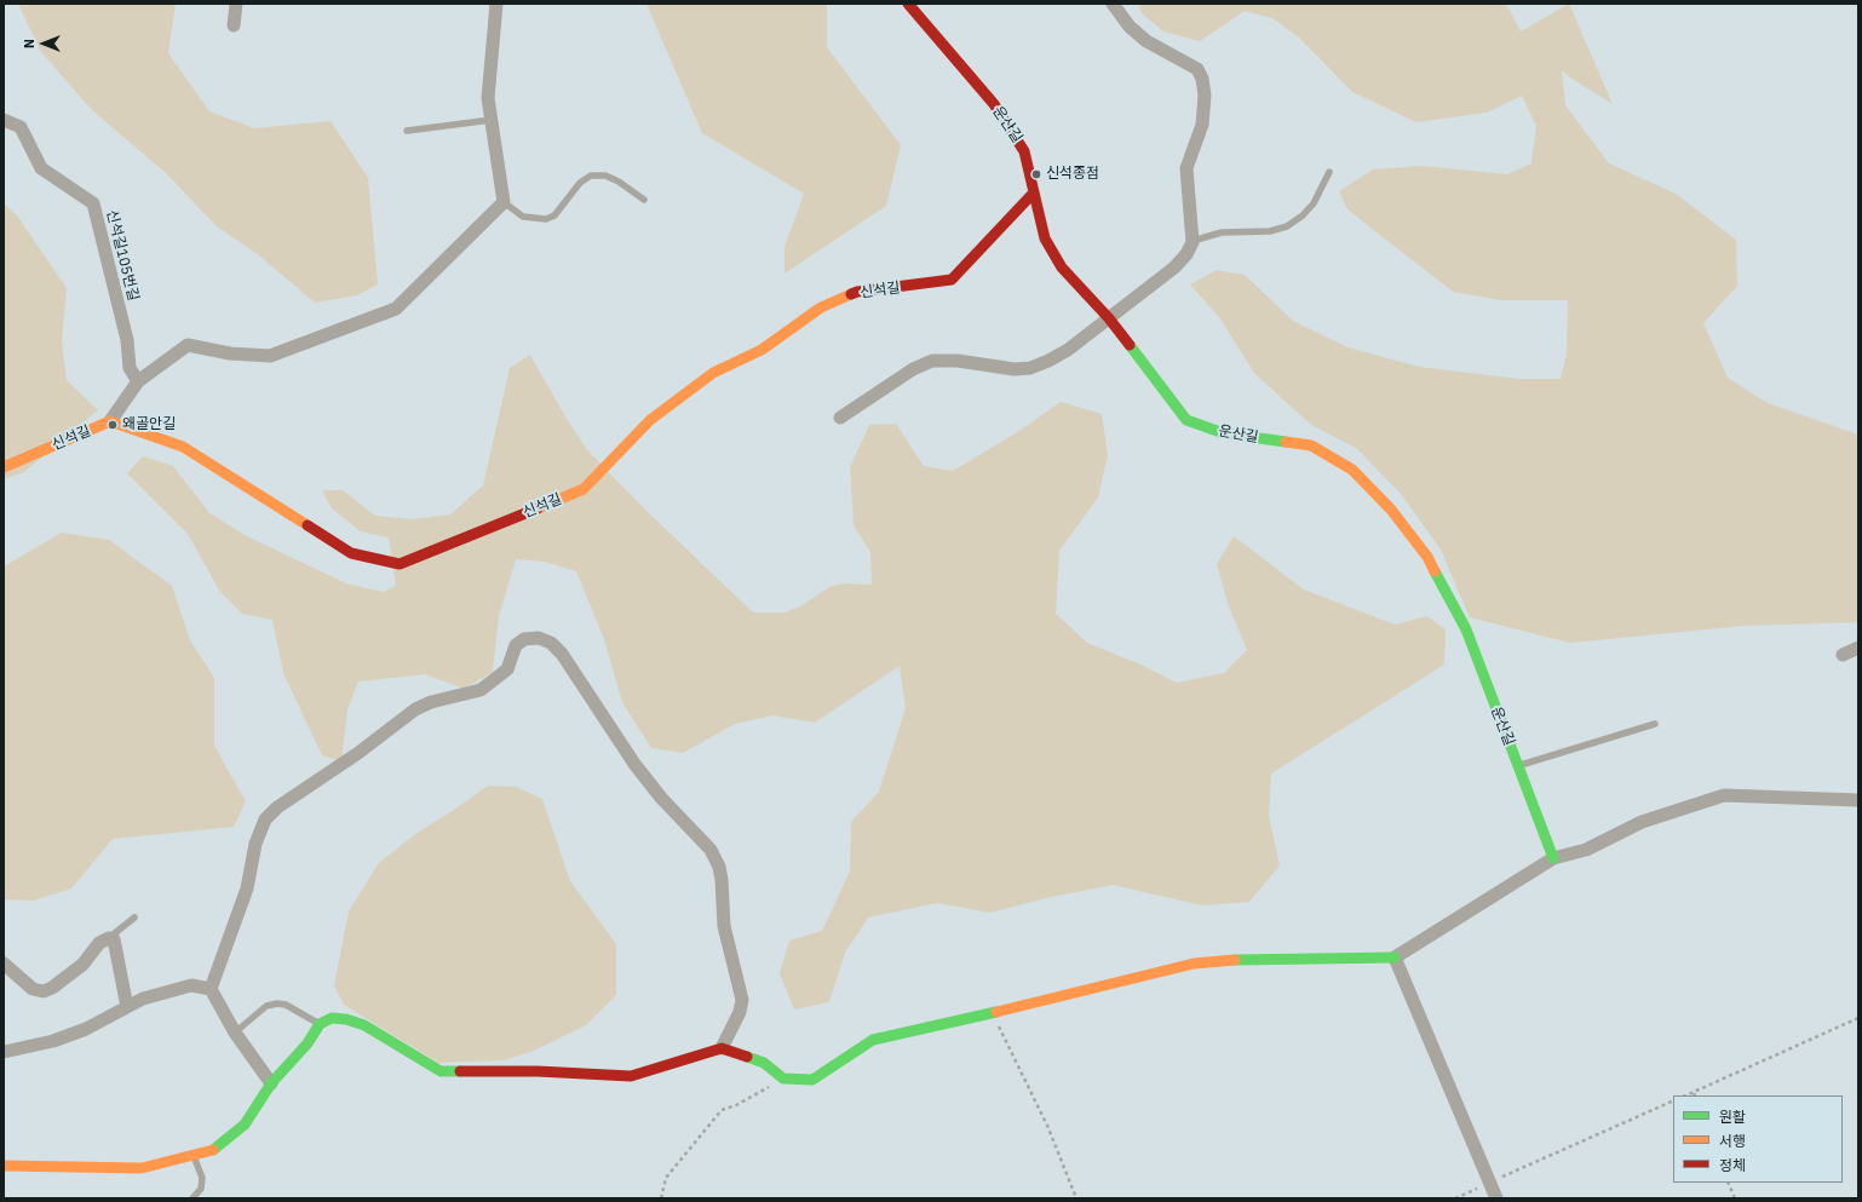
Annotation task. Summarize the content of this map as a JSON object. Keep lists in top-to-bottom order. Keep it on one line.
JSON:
{"streets":{"street":["운산길","신석길105번길","신석길"]},"crossings":[["운산길","신석길"]],"places":["신석종점","왜골안길"],"legend":["원활","서행","정체"],"north":"left"}
